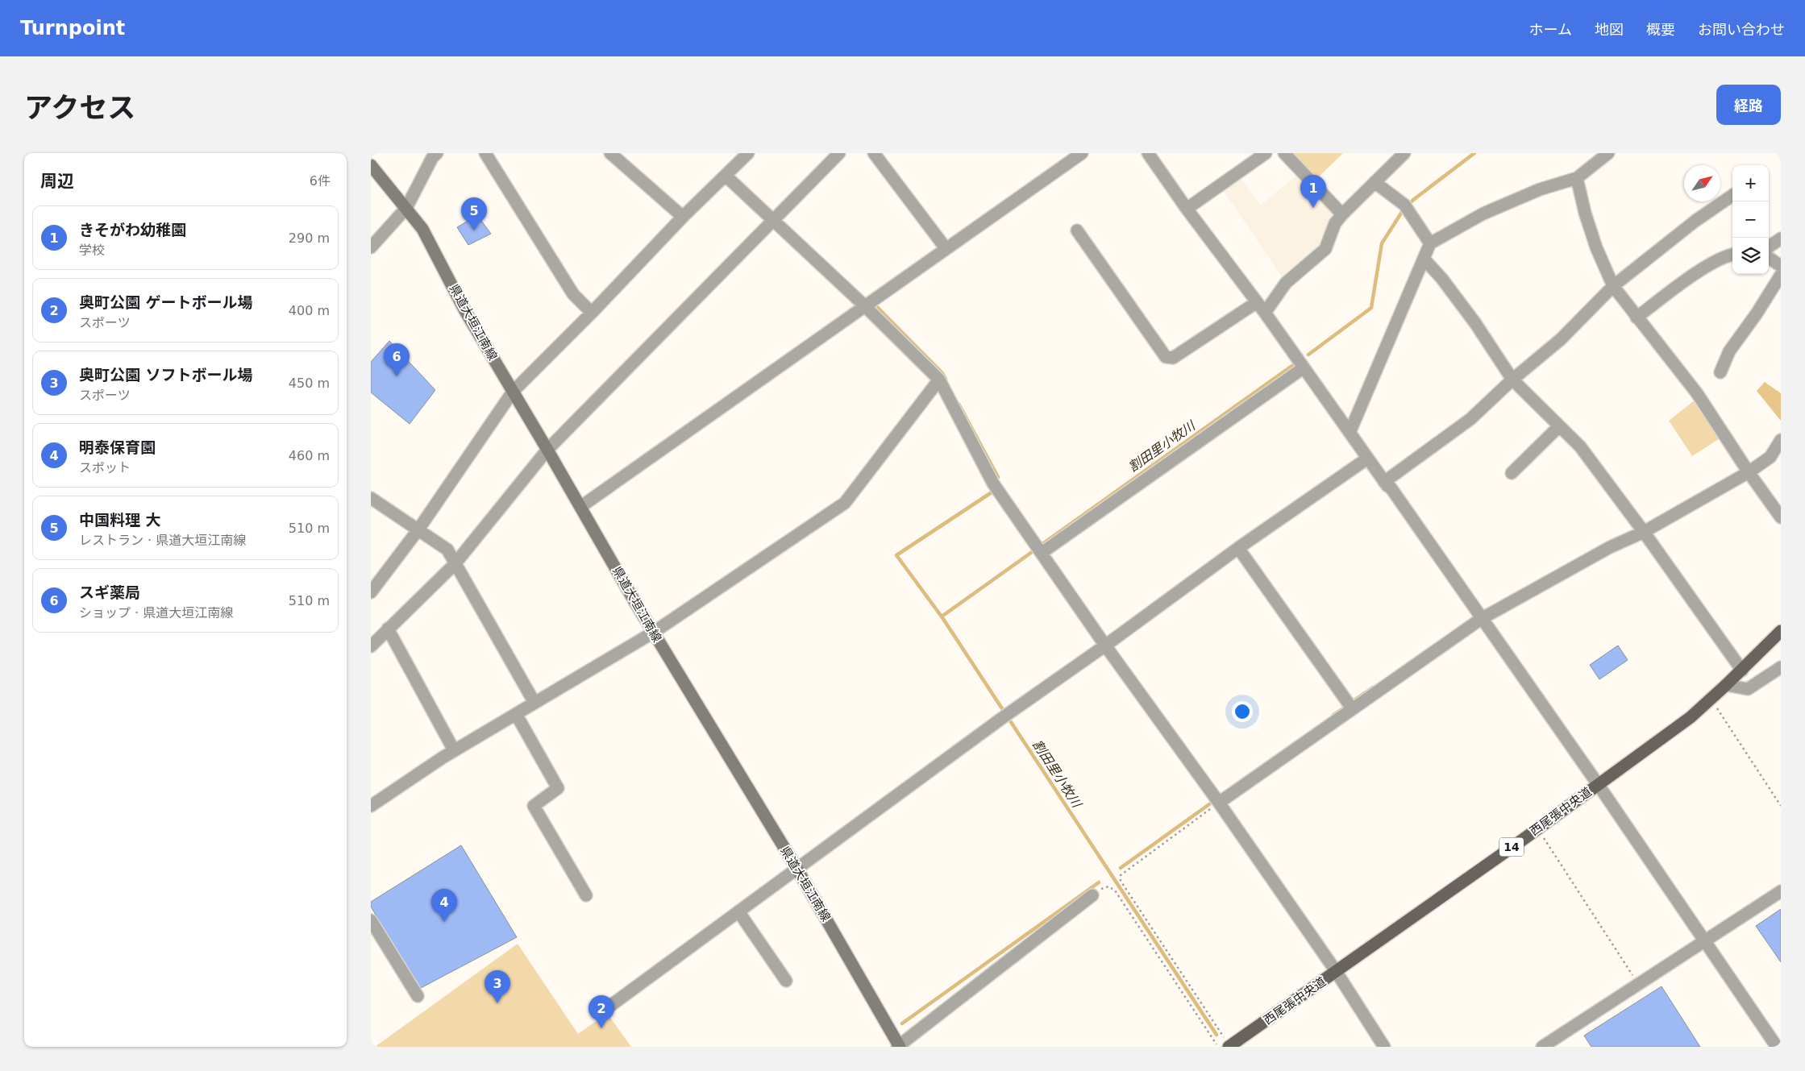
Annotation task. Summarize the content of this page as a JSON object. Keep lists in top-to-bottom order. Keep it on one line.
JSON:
{"streets":{"main road":["県道大垣江南線","西尾張中央道","14"]},"water":["割田里小牧川"],"north":"top right","page":{"header":"Turnpoint","nav":["ホーム","地図","概要","お問い合わせ"],"title":"アクセス","buttons":"経路","heading":["周辺","6件"],"map_buttons":["+","−"],"pins":["1","5","6","4","3","2"],"list":[{"mark":"1","name":"きそがわ幼稚園","note":"学校","value":"290 m"},{"mark":"2","name":"奥町公園 ゲートボール場","note":"スポーツ","value":"400 m"},{"mark":"3","name":"奥町公園 ソフトボール場","note":"スポーツ","value":"450 m"},{"mark":"4","name":"明泰保育園","note":"スポット","value":"460 m"},{"mark":"5","name":"中国料理 大","note":"レストラン · 県道大垣江南線","value":"510 m"},{"mark":"6","name":"スギ薬局","note":"ショップ · 県道大垣江南線","value":"510 m"}]}}
